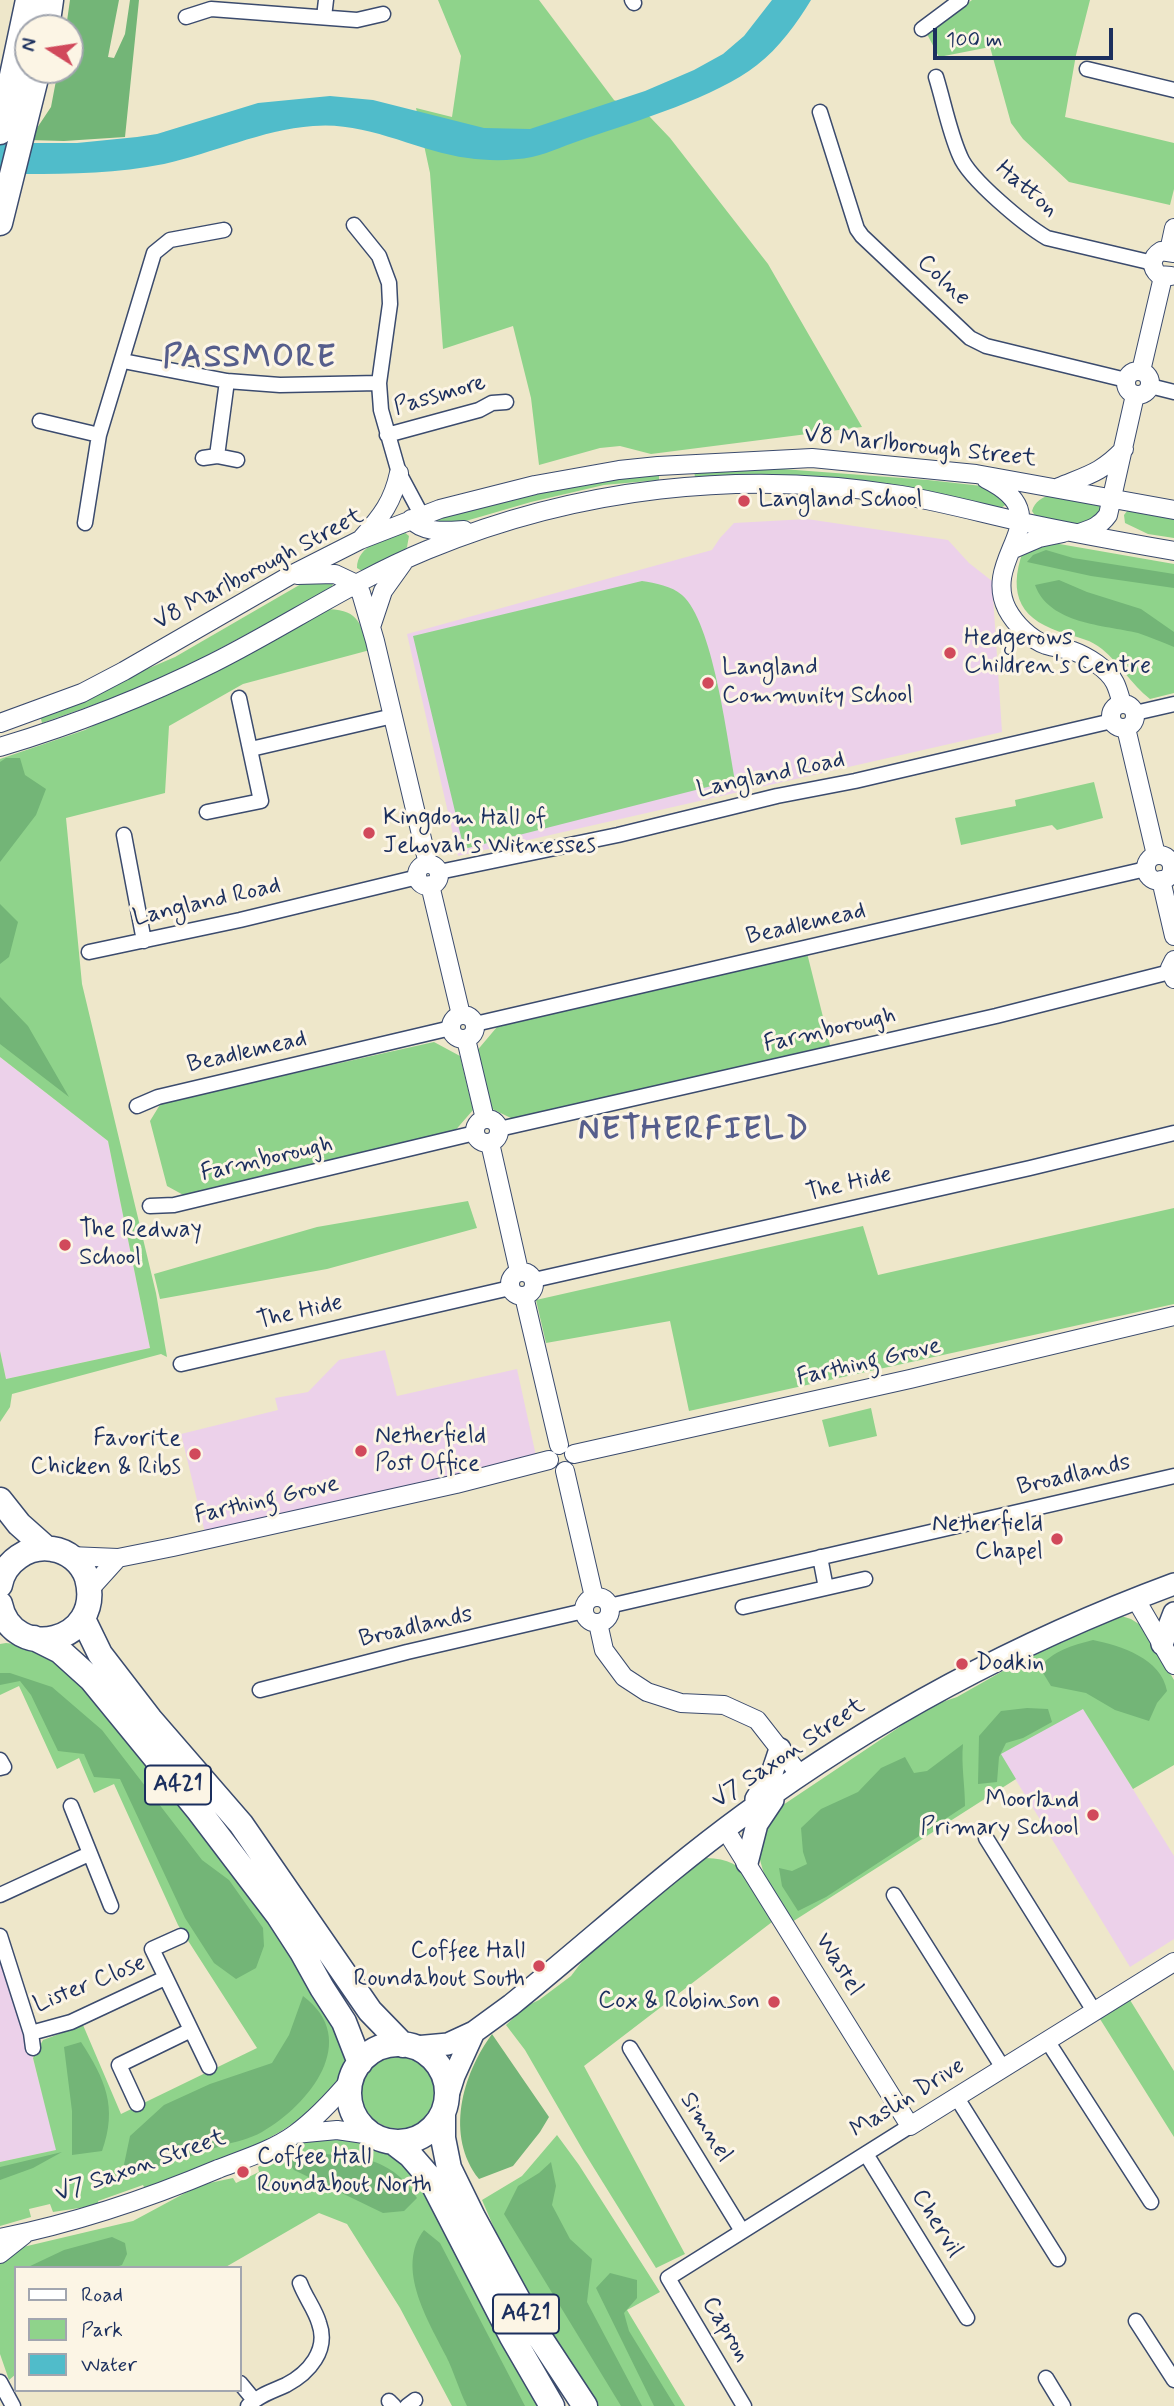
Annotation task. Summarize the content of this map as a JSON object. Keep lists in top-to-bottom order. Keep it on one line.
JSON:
{"streets":{"highway":["A421"],"main road":["V7 Saxon Street"],"street":["Hatton","Colne","Passmore","V8 Marlborough Street","Langland Road","Beadlemead","Farmborough","The Hide","Farthing Grove","Broadlands","Wastel","Lister Close","Maslin Drive","Simnel","Chervil","Capron"]},"crossings":[["Passmore","V8 Marlborough Street"],["Farthing Grove","A421"],["V7 Saxon Street","A421"],["V7 Saxon Street","Wastel"],["Wastel","Maslin Drive"],["Maslin Drive","Simnel"],["Maslin Drive","Chervil"],["Maslin Drive","Capron"]],"districts":["PASSMORE","NETHERFIELD"],"places":["Langland School","Hedgerows Children's Centre","Langland Community School","Kingdom Hall of Jehovah's Witnesses","The Redway School","Netherfield Post Office","Favorite Chicken & Ribs","Netherfield Chapel","Dodkin","Moorland Primary School","Coffee Hall Roundabout South","Cox & Robinson","Coffee Hall Roundabout North"],"legend":["Road","Park","Water"],"scale_bar":"100 m","north":"left"}
